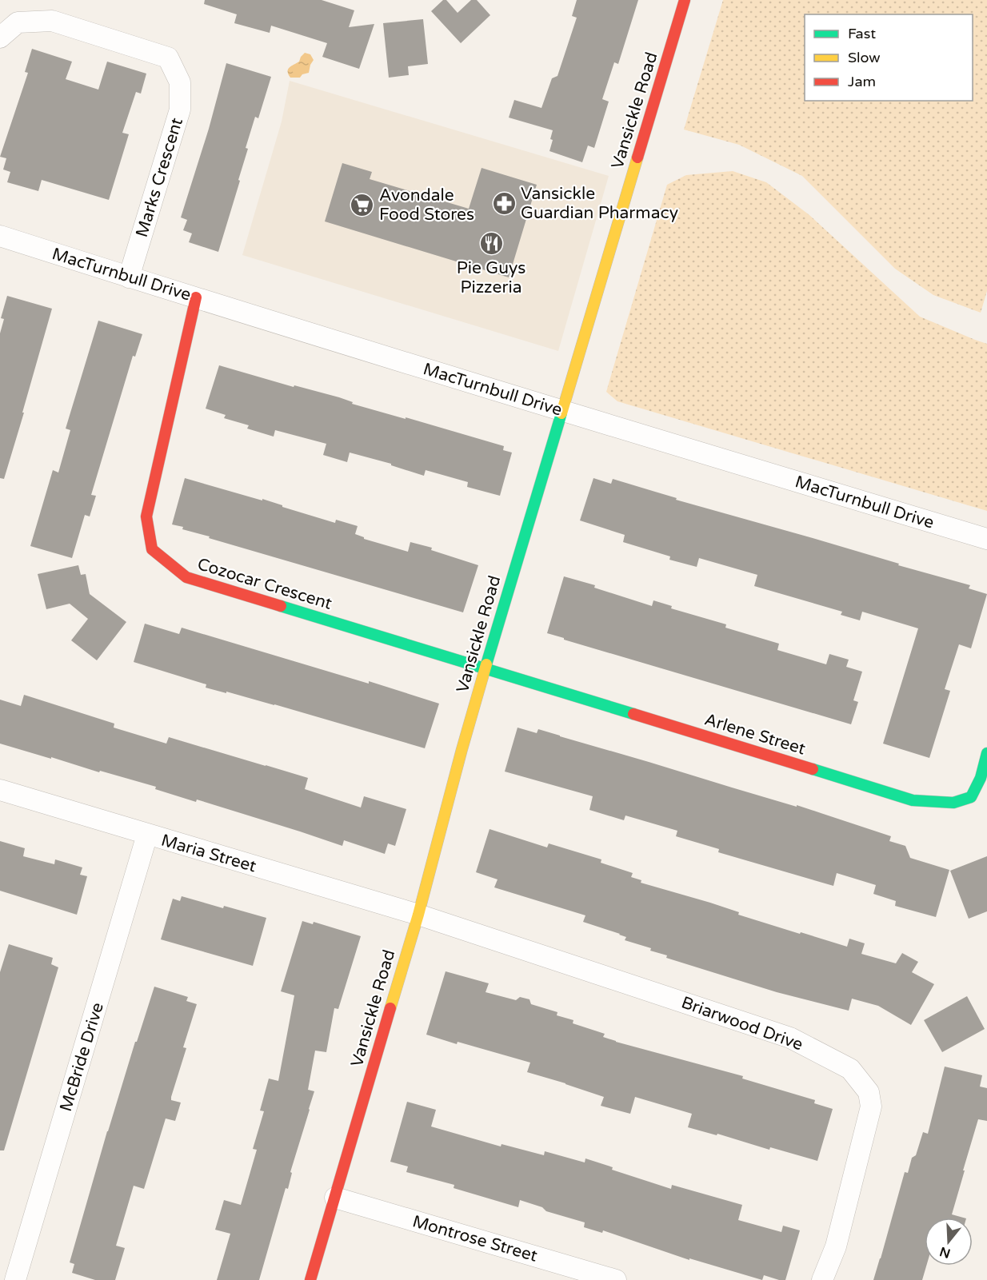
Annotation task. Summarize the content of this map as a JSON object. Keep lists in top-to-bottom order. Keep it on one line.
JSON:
{"streets":{"street":["Vansickle Road","Marks Crescent","MacTurnbull Drive","Cozocar Crescent","Arlene Street","Maria Street","Briarwood Drive","McBride Drive","Montrose Street"]},"crossings":[["Vansickle Road","MacTurnbull Drive"],["Vansickle Road","Cozocar Crescent"],["Vansickle Road","Arlene Street"],["Vansickle Road","Maria Street"],["Vansickle Road","Briarwood Drive"],["Vansickle Road","Montrose Street"],["Marks Crescent","MacTurnbull Drive"],["MacTurnbull Drive","Cozocar Crescent"],["Cozocar Crescent","Arlene Street"],["Maria Street","Briarwood Drive"],["Maria Street","McBride Drive"]],"places":{"pharmacy":["Vansickle Guardian Pharmacy"],"supermarket":["Avondale Food Stores"],"restaurant":["Pie Guys Pizzeria"]},"legend":["Fast","Slow","Jam"],"north":"bottom"}
